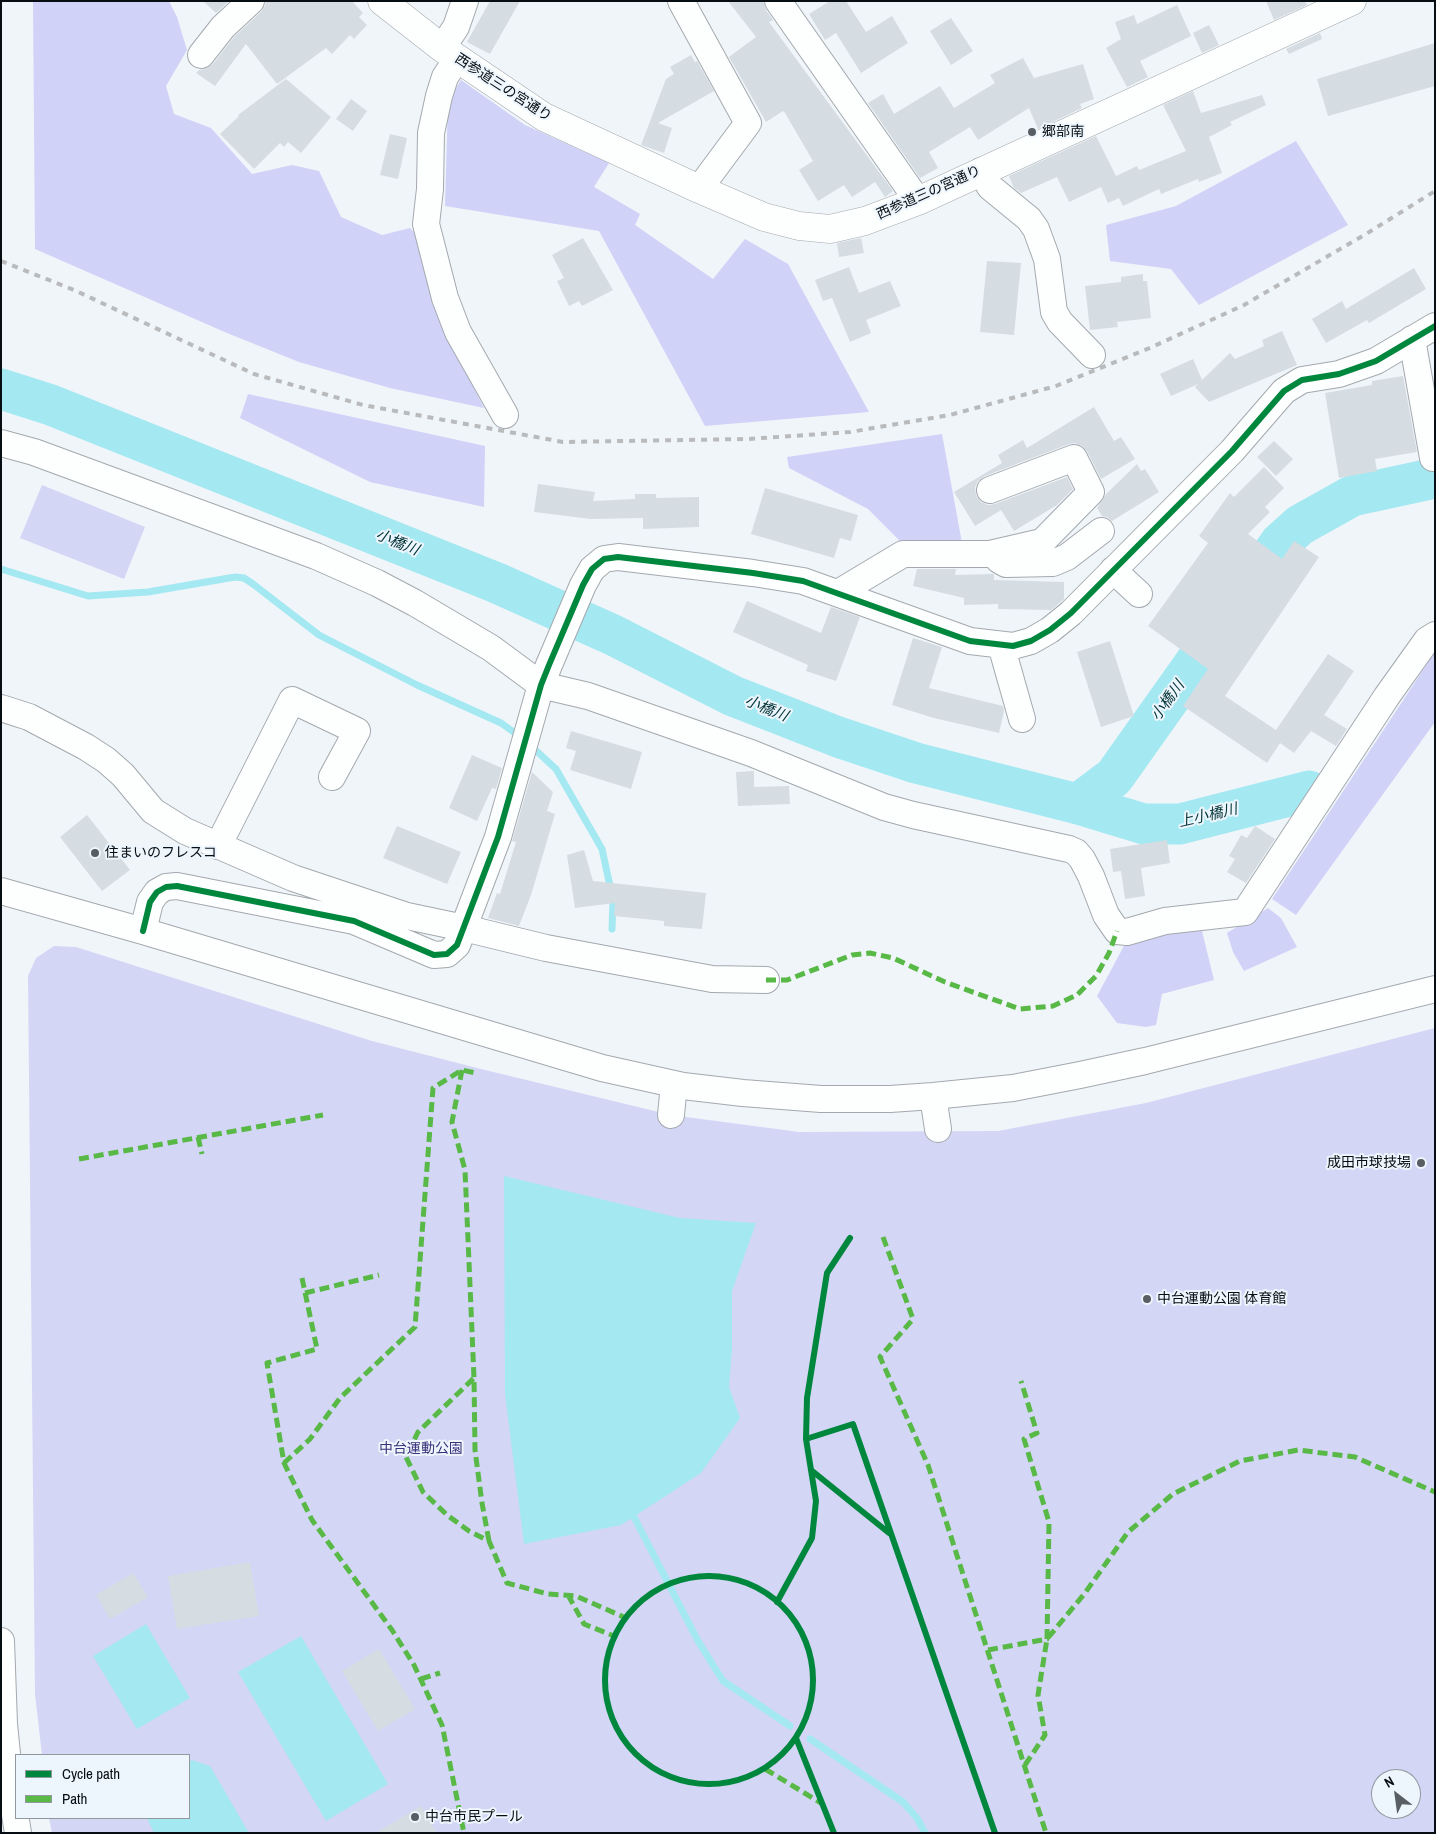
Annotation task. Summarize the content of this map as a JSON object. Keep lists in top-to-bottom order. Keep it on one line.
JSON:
{"streets":{"main road":["西参道三の宮通り"]},"water":["小橋川","上小橋川"],"parks":["中台運動公園"],"places":["郷部南","住まいのフレスコ","成田市球技場","中台運動公園 体育館","中台市民プール"],"legend":["Cycle path","Path"],"north":"top left"}
